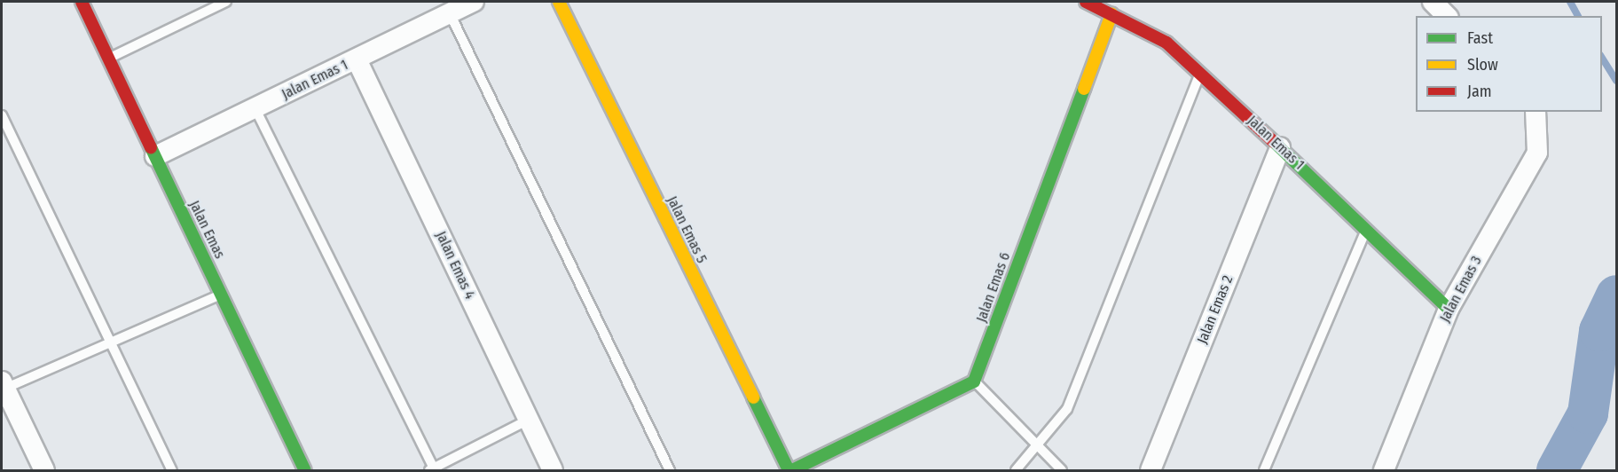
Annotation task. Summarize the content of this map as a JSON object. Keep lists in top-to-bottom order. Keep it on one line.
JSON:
{"streets":{"street":["Jalan Emas 1","Jalan Emas","Jalan Emas 5","Jalan Emas 4","Jalan Emas 6","Jalan Emas 3","Jalan Emas 2"]},"crossings":[["Jalan Emas 1","Jalan Emas"],["Jalan Emas 1","Jalan Emas 4"],["Jalan Emas 1","Jalan Emas 6"],["Jalan Emas 1","Jalan Emas 3"],["Jalan Emas 1","Jalan Emas 2"]],"legend":["Fast","Slow","Jam"]}
